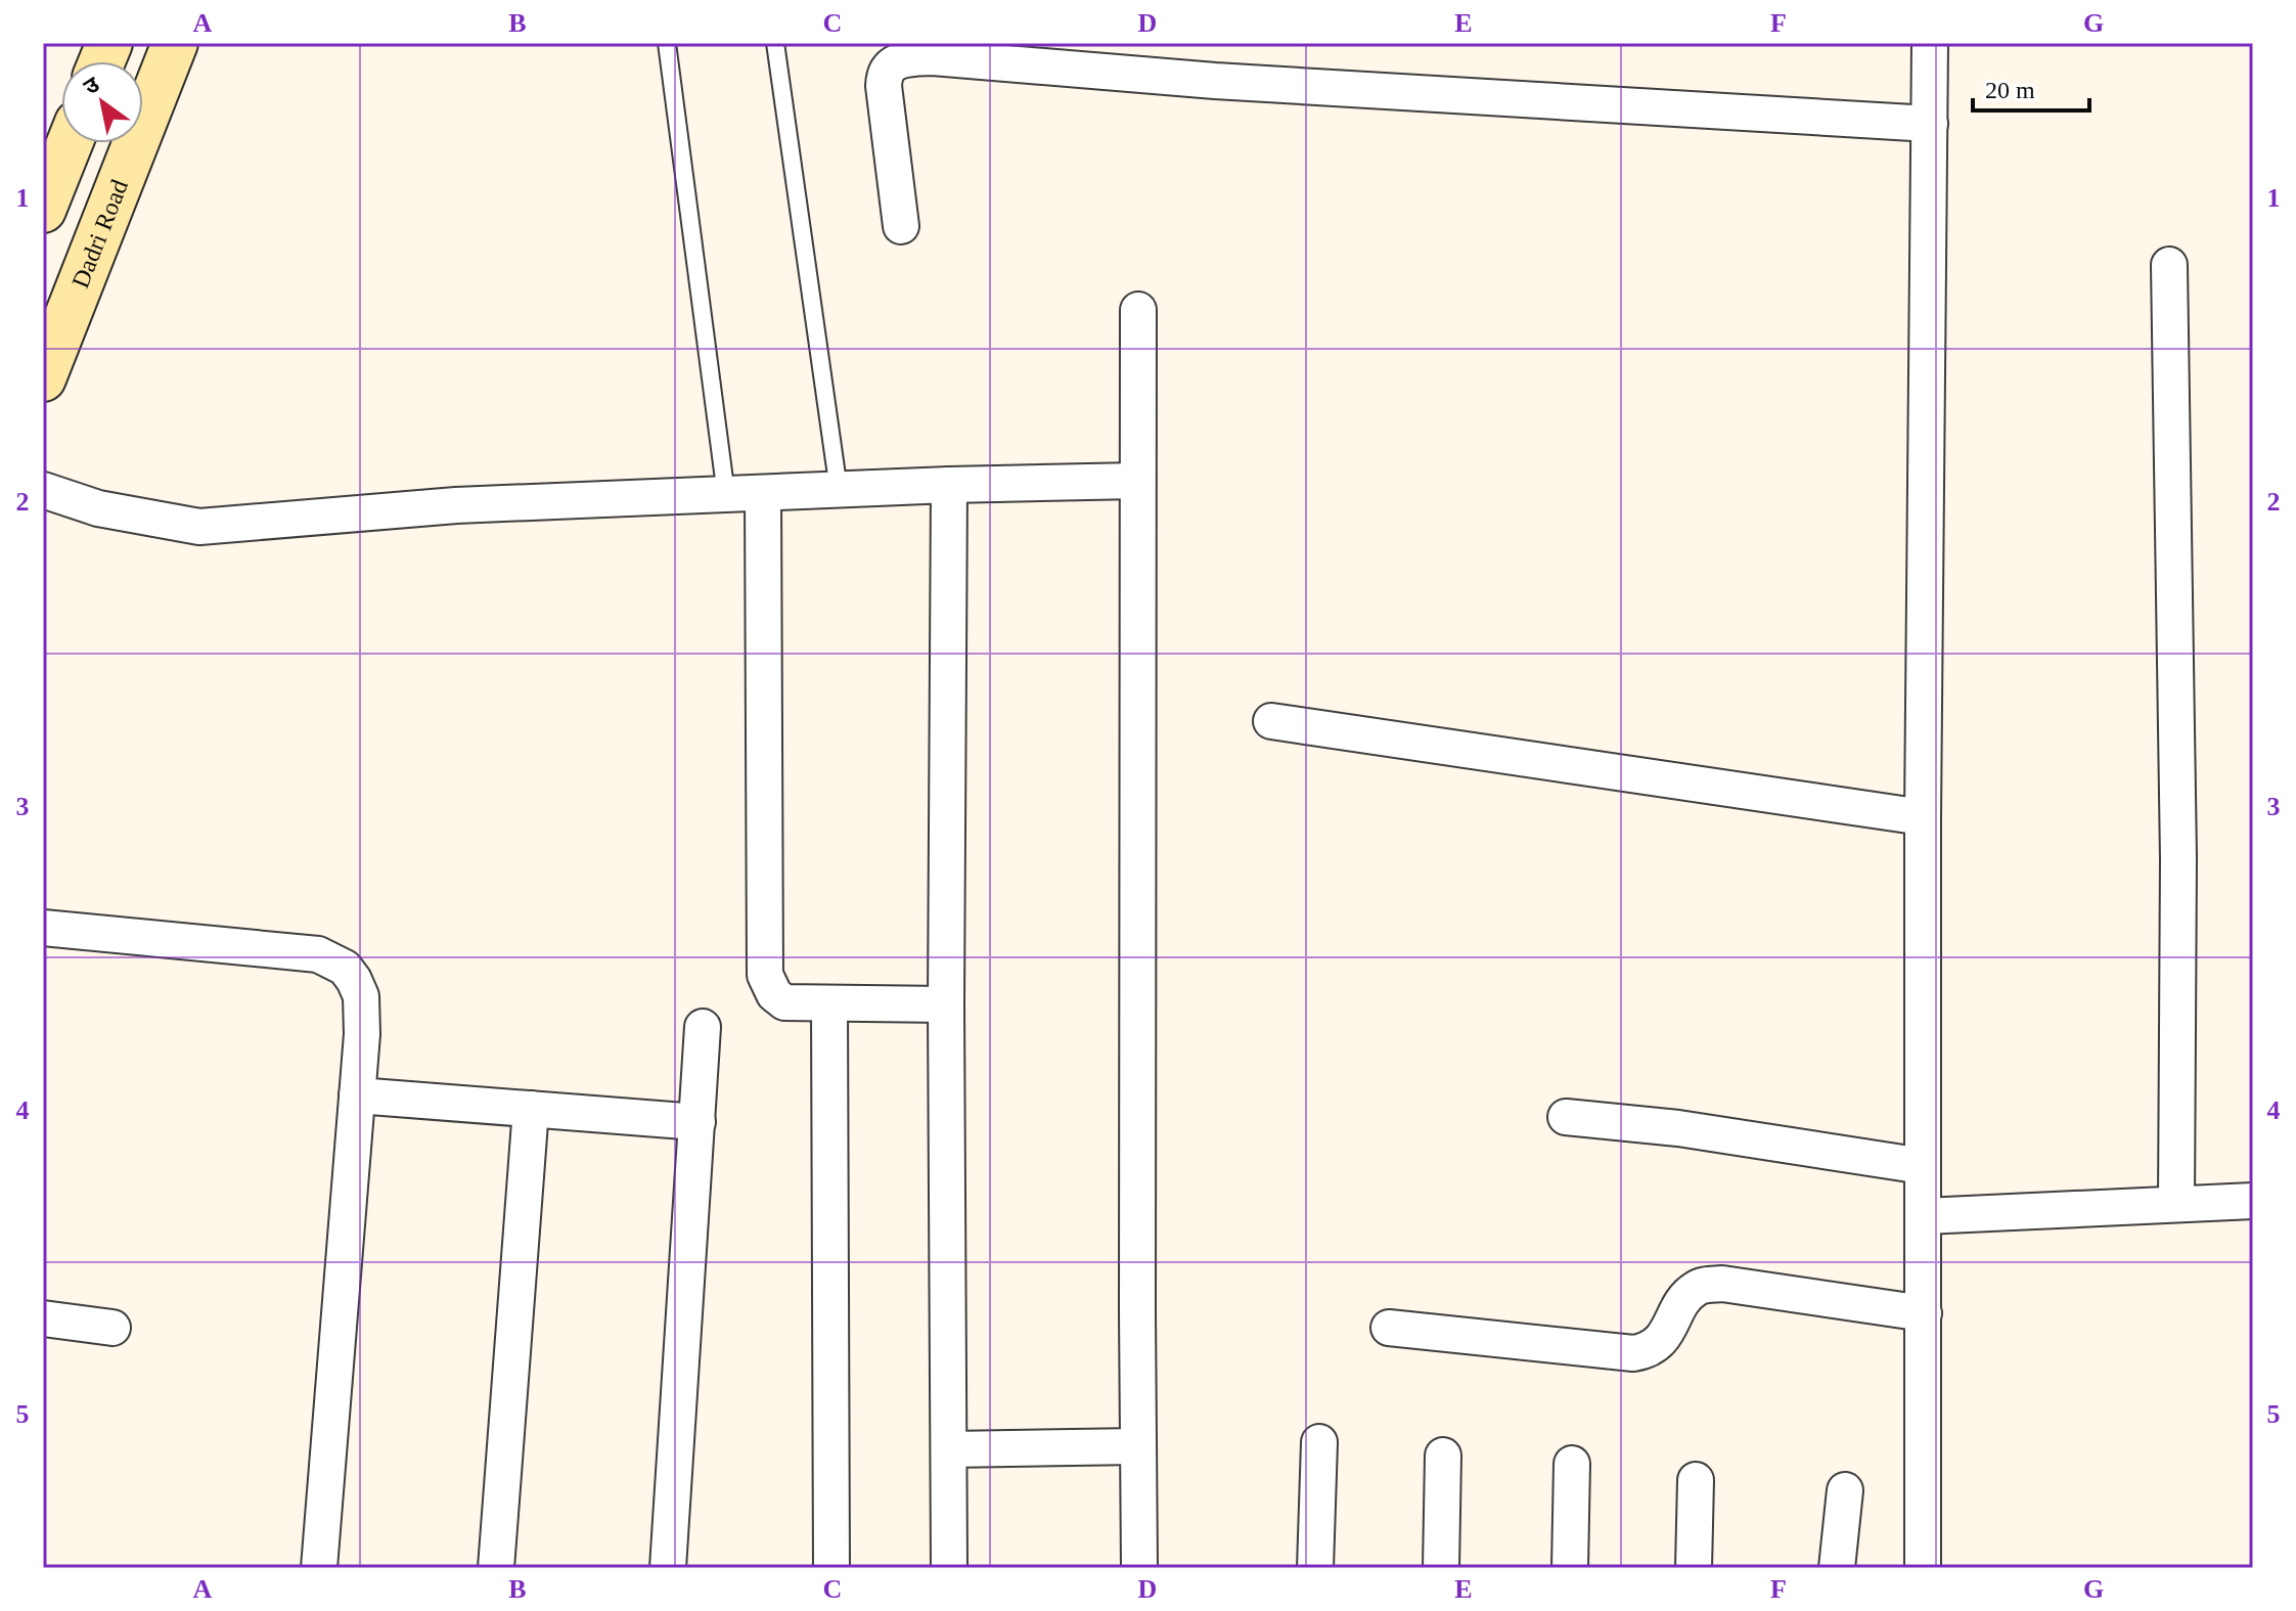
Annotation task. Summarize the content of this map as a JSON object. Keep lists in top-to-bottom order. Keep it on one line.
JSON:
{"streets":{"street":["Dadri Road"]},"scale_bar":"20 m","north":"top left","grid":{"columns":["A","B","C","D","E","F","G"],"rows":["1","2","3","4","5"]}}
